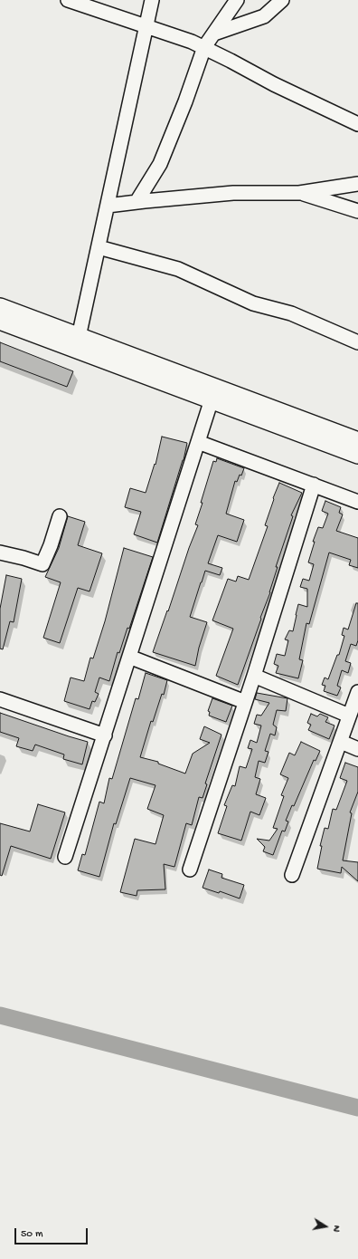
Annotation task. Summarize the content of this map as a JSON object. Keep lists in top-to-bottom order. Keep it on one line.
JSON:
{"scale_bar":"50 m","north":"right"}
